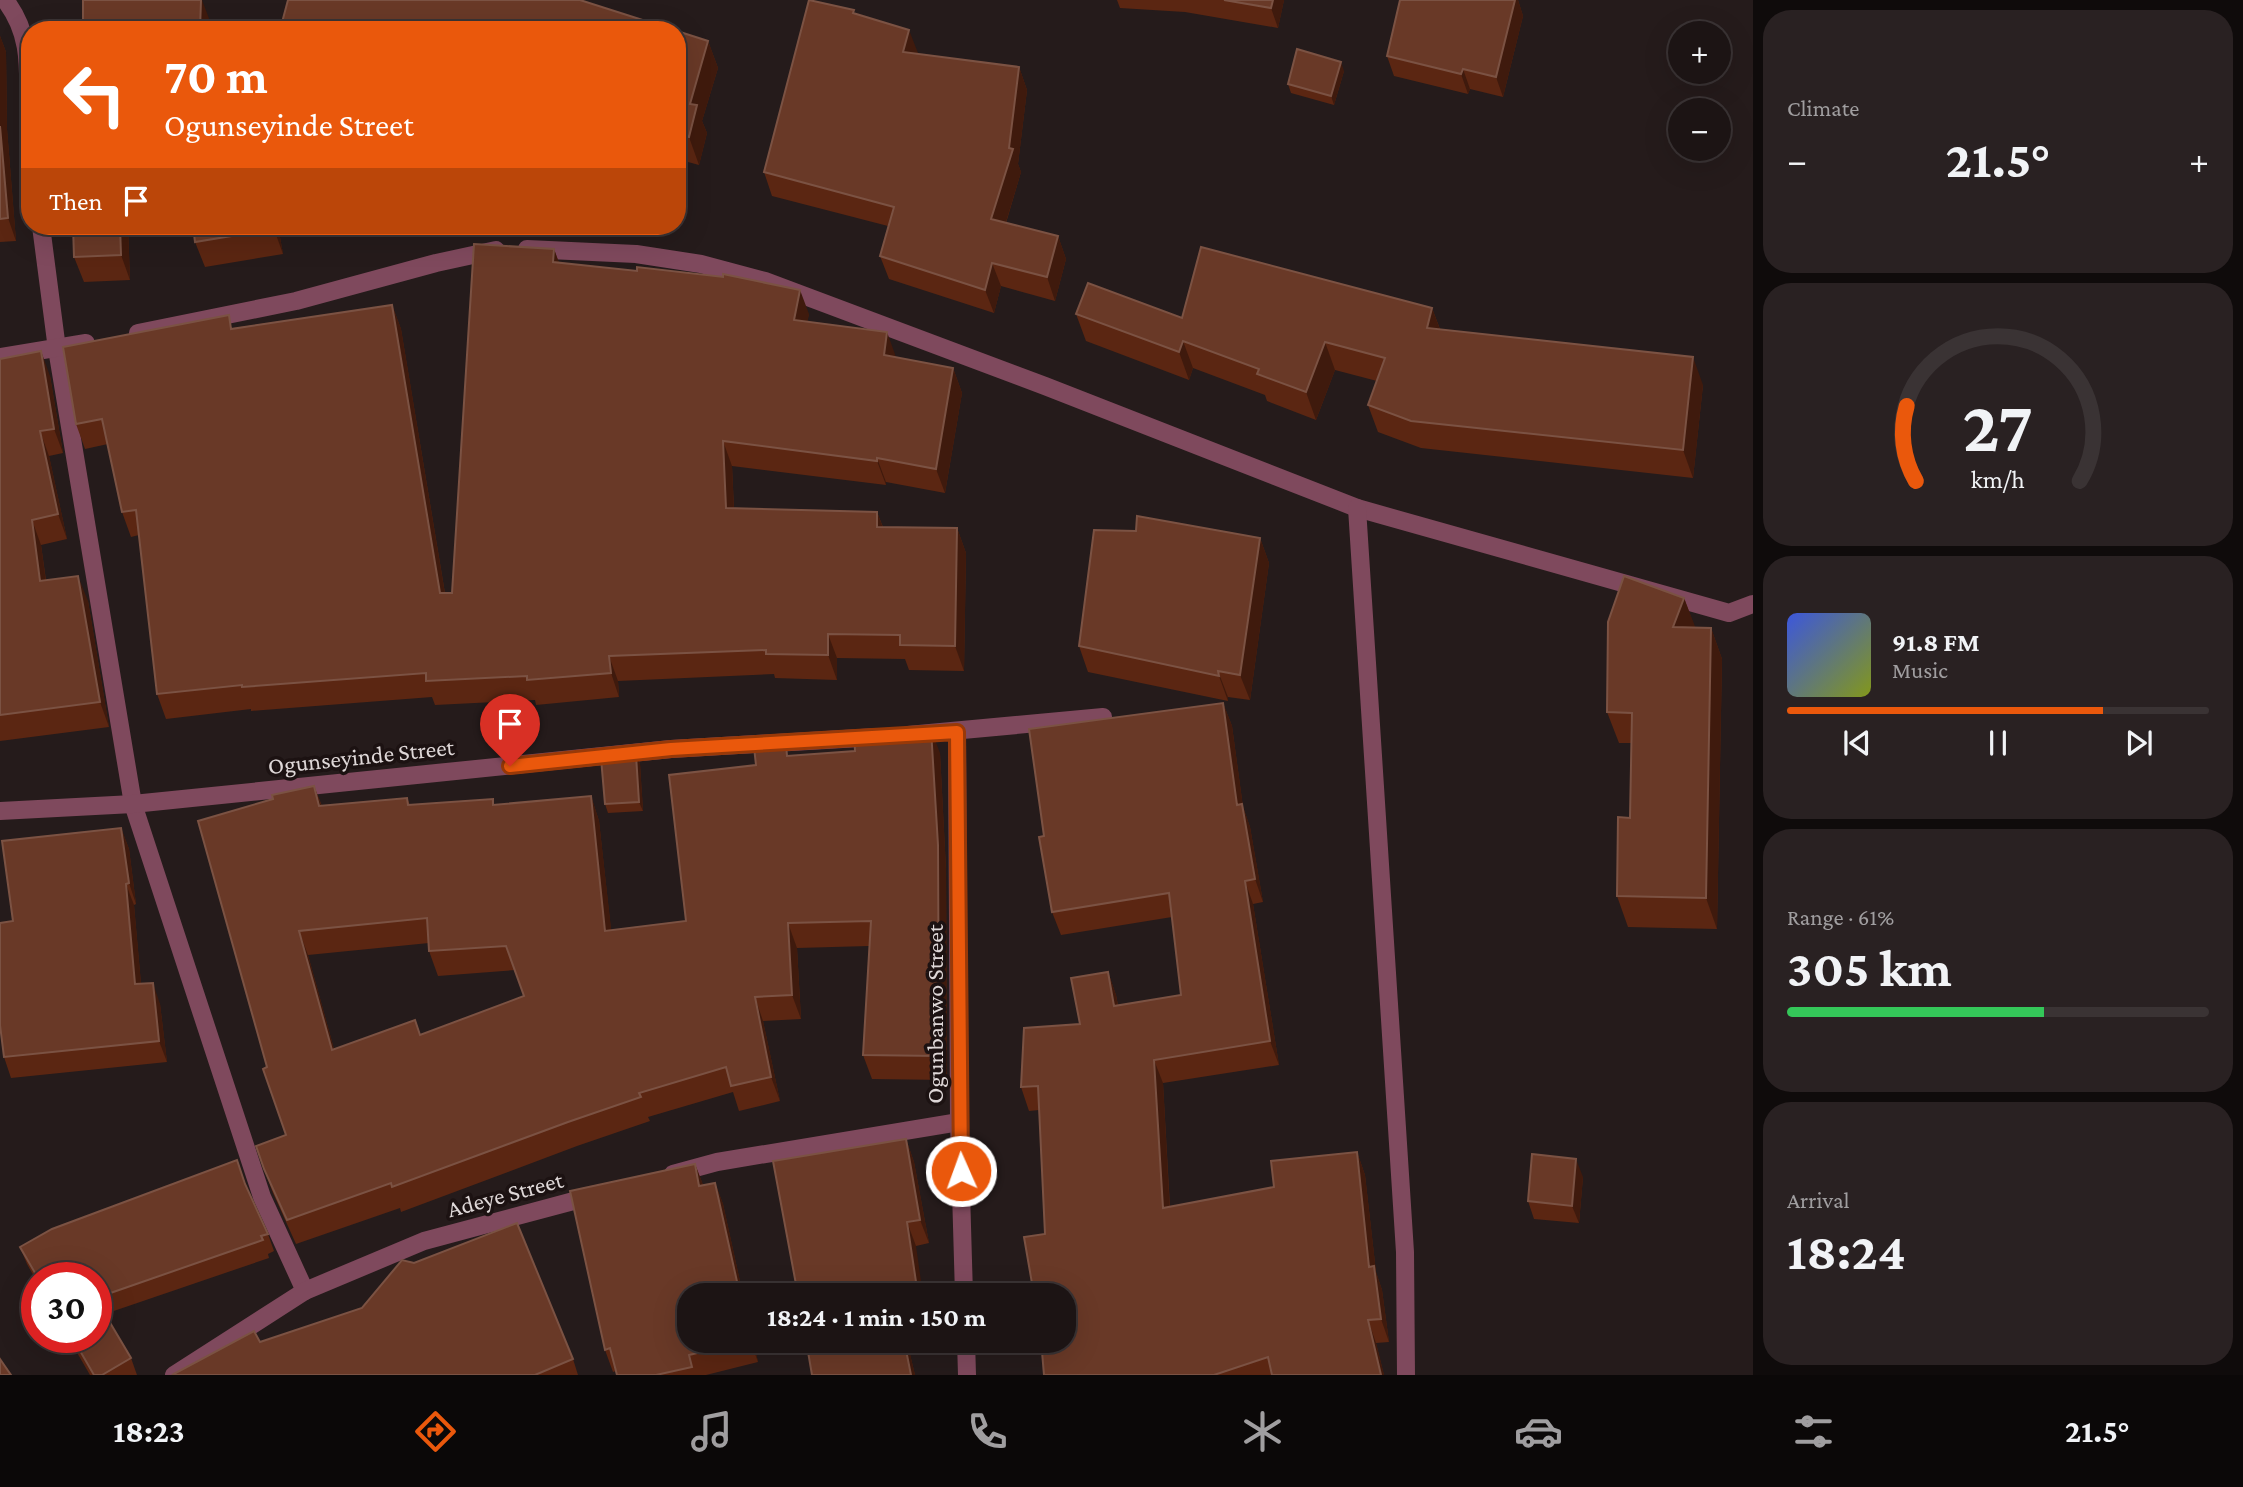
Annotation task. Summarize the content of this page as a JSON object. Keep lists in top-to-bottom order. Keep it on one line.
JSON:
{"streets":{"street":["Ogunseyinde Street","Ogunbanwo Street","Adeye Street"]},"crossings":[["Ogunseyinde Street","Ogunbanwo Street"]],"page":{"tile":["Climate",["Range · 61%","305 km"],["Arrival","18:24"]],"map_buttons":["+","−"],"turn":["70 m","Ogunseyinde Street"],"heat":["−","21.5°","+"],"then":"Then","song":["91.8 FM","Music"],"limit":"30","trip":"18:24 · 1 min · 150 m","tabs":["18:23","21.5°"],"gauge":["27","km/h"]}}
